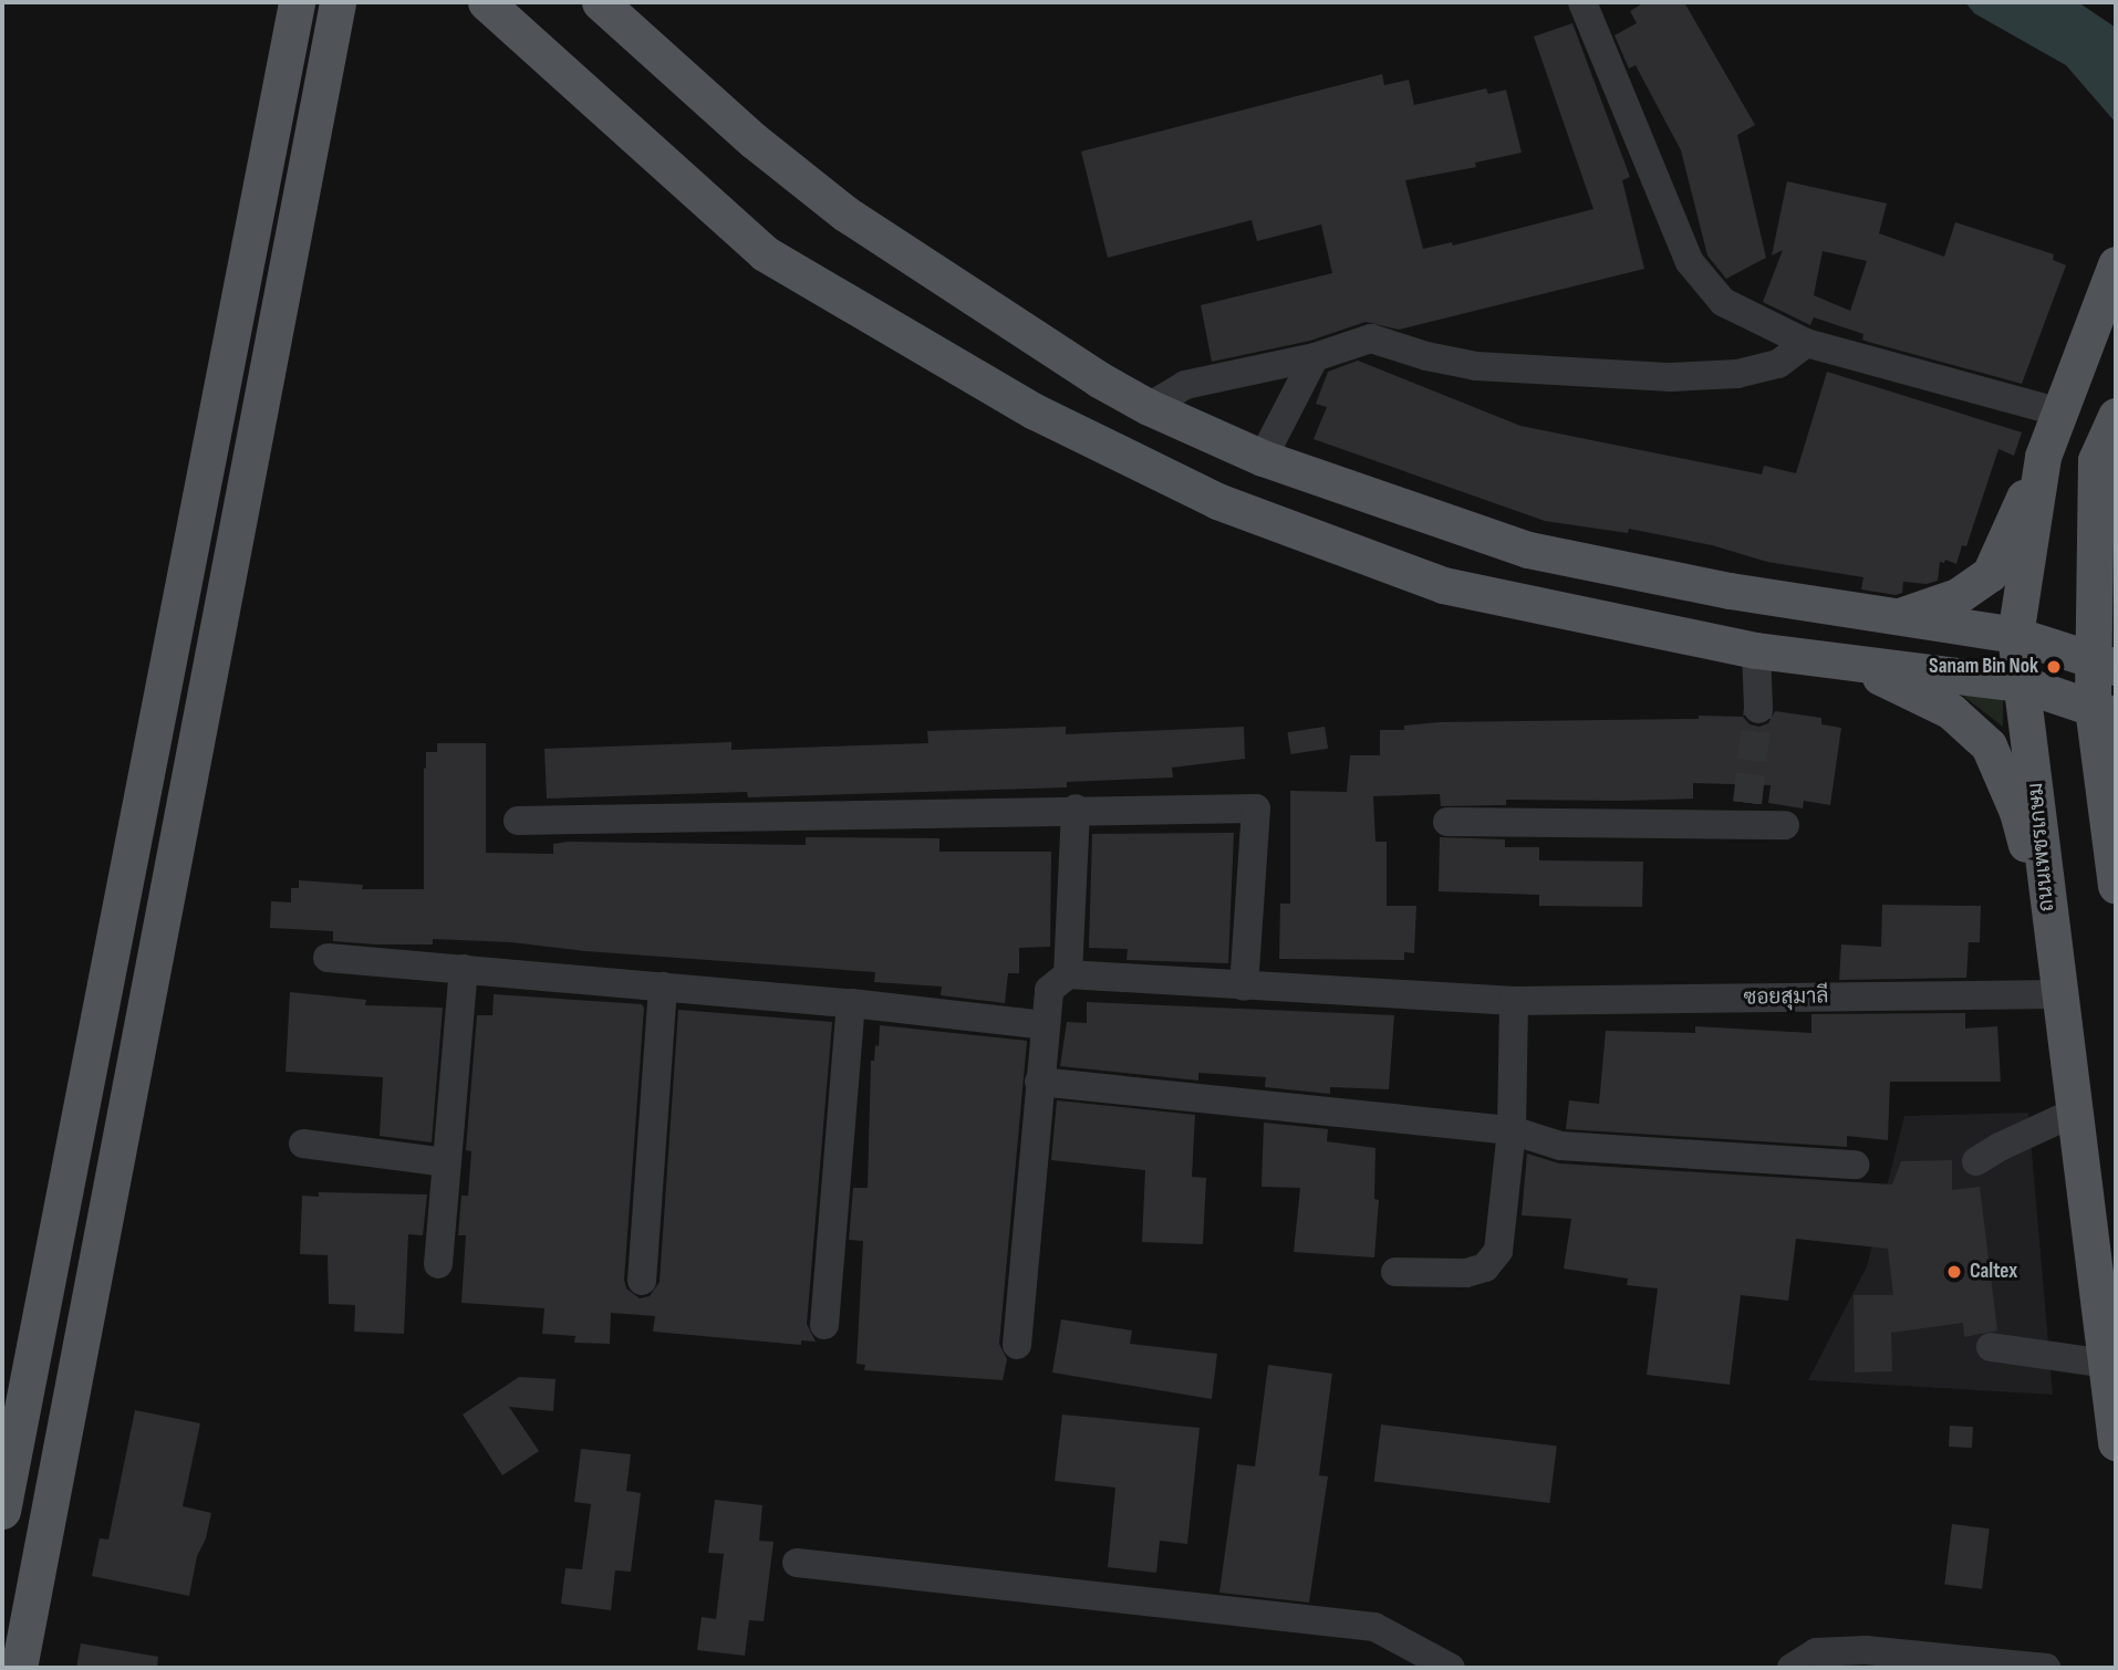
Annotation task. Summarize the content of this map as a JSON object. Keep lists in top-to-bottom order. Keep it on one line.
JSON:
{"streets":{"main road":["ถนนเพชรเกษม"],"street":["ซอยสุมาลี"]},"crossings":[["ถนนเพชรเกษม","ซอยสุมาลี"]],"places":["Sanam Bin Nok","Caltex"]}
